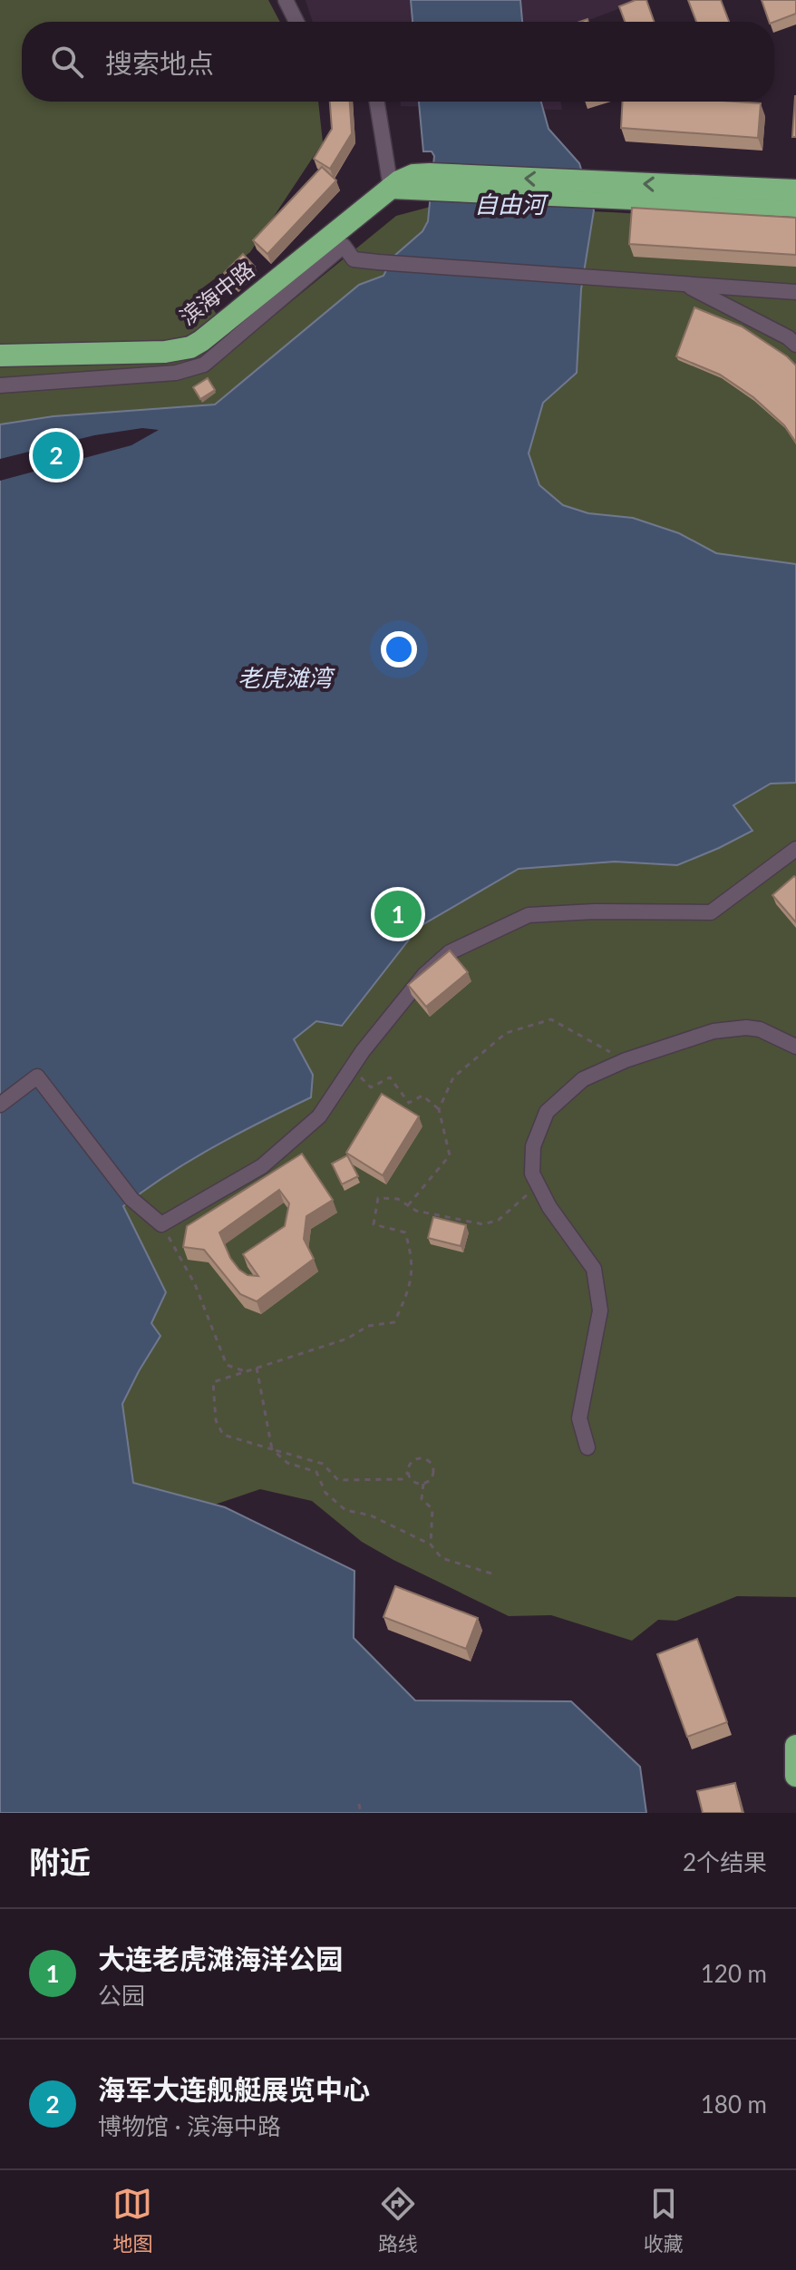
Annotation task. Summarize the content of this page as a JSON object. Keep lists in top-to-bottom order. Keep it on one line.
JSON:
{"streets":{"highway":["滨海中路"]},"water":["自由河","老虎滩湾"],"page":{"search":"搜索地点","pins":["2","1"],"heading":["附近","2个结果"],"list":[{"mark":"1","name":"大连老虎滩海洋公园","note":"公园","value":"120 m"},{"mark":"2","name":"海军大连舰艇展览中心","note":"博物馆 · 滨海中路","value":"180 m"}],"nav":["地图","路线","收藏"]}}
